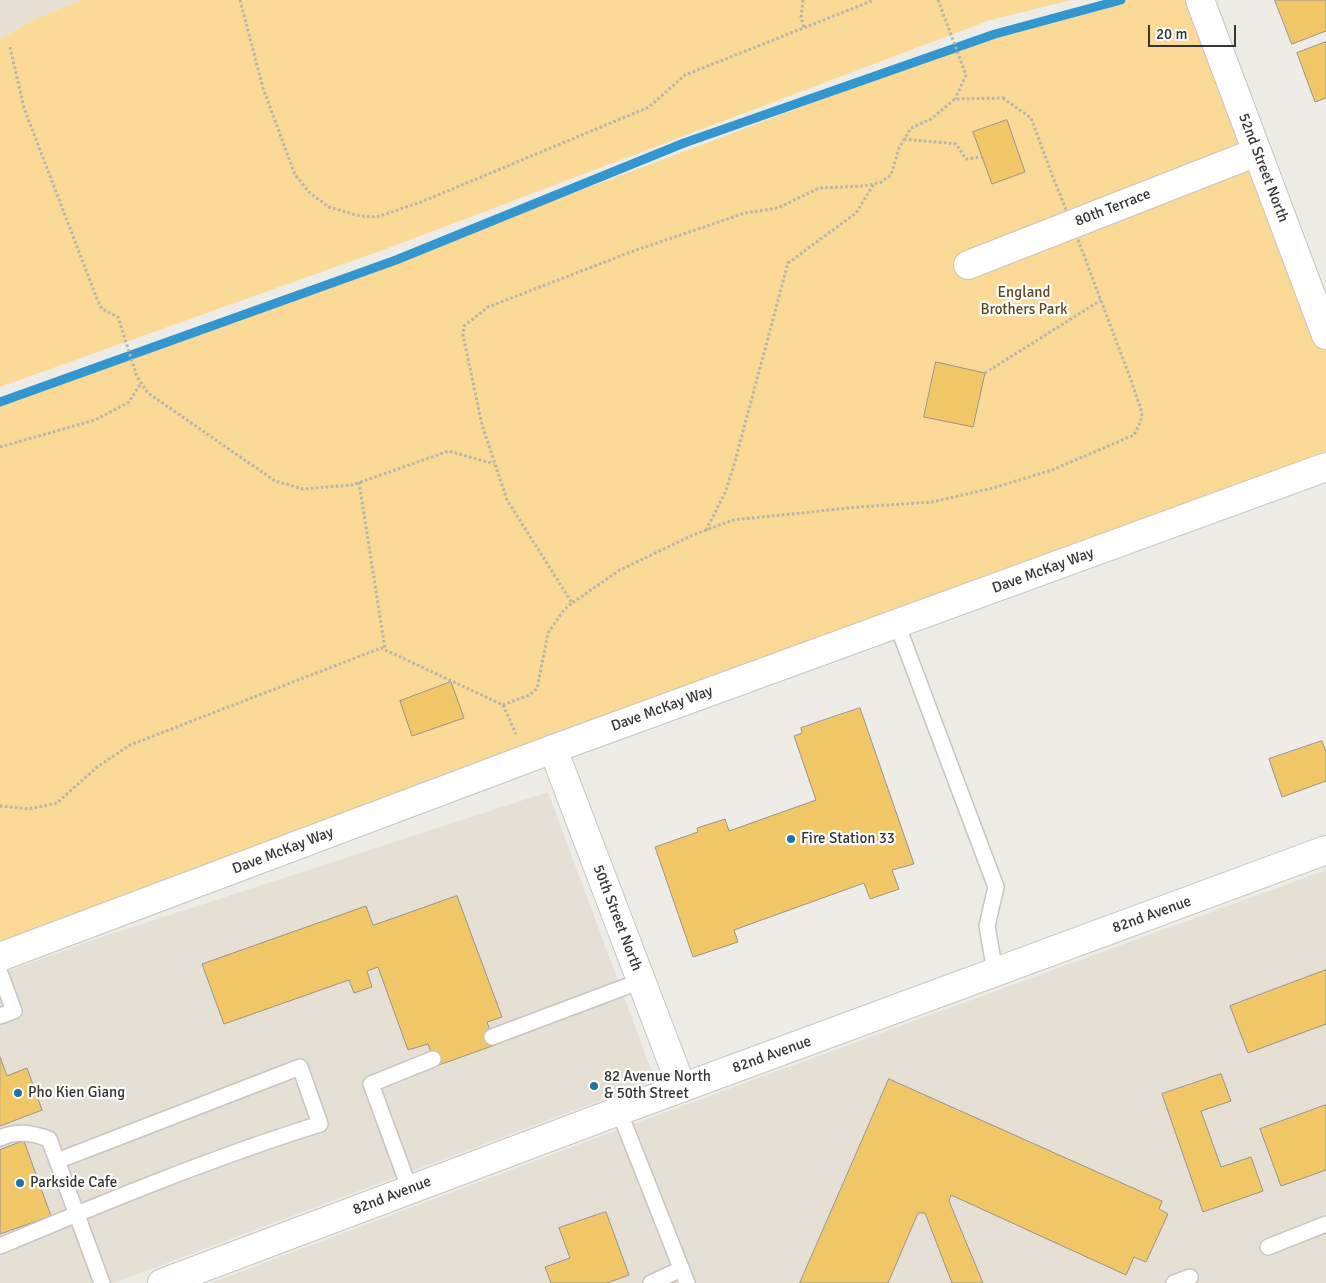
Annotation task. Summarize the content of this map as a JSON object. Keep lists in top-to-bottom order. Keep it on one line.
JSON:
{"streets":{"street":["52nd Street North","80th Terrace","Dave McKay Way","82nd Avenue","50th Street North"]},"crossings":[["52nd Street North","80th Terrace"],["Dave McKay Way","50th Street North"],["82nd Avenue","50th Street North"]],"parks":["England Brothers Park"],"places":["Fire Station 33","82 Avenue North & 50th Street","Pho Kien Giang","Parkside Cafe"],"scale_bar":"20 m"}
